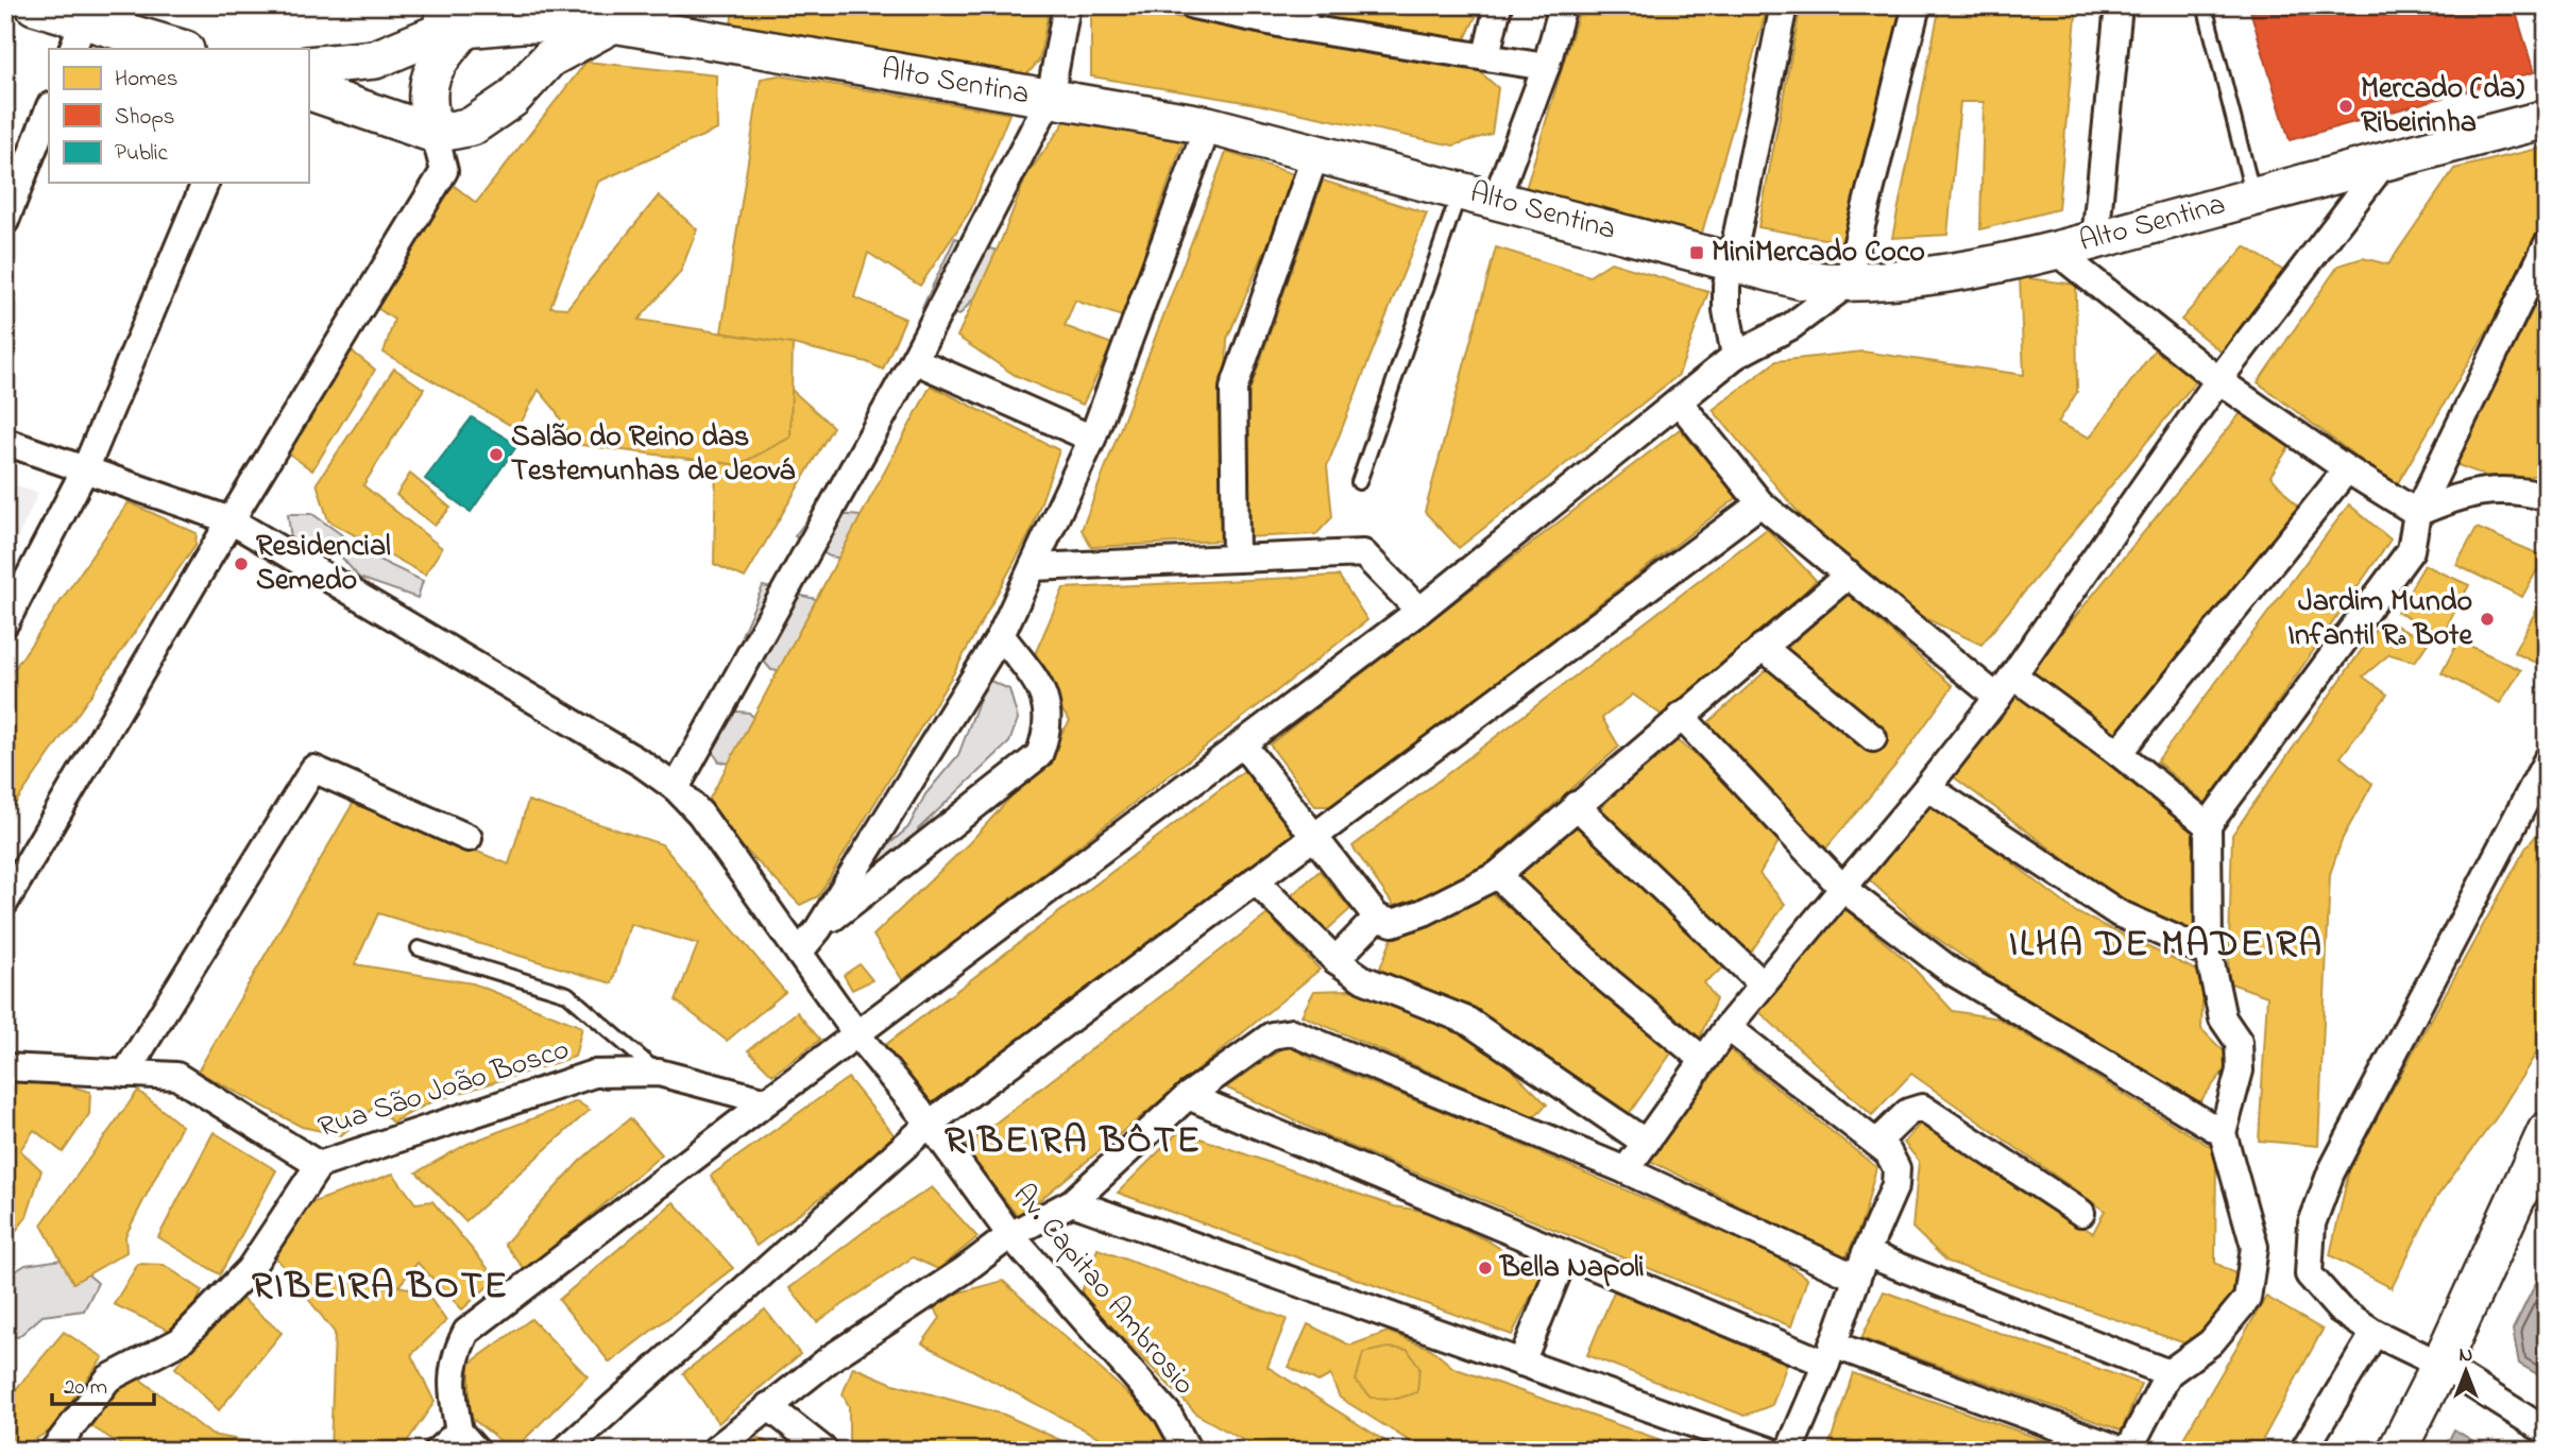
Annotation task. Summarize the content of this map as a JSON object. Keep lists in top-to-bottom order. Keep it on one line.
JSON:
{"streets":{"main road":["Alto Sentina"],"street":["Rua São João Bosco","Av. Capitao Ambrosio"]},"districts":["ILHA DE MADEIRA","RIBEIRA BÔTE","RIBEIRA BOTE"],"places":{"other":["Mercado (da) Ribeirinha","Salão do Reino das Testemunhas de Jeová","Residencial Semedo","Jardim Mundo Infantil Rª Bote","Bella Napoli"],"transit":["MiniMercado Coco"]},"legend":["Homes","Shops","Public"],"scale_bar":"20 m","north":"top"}
